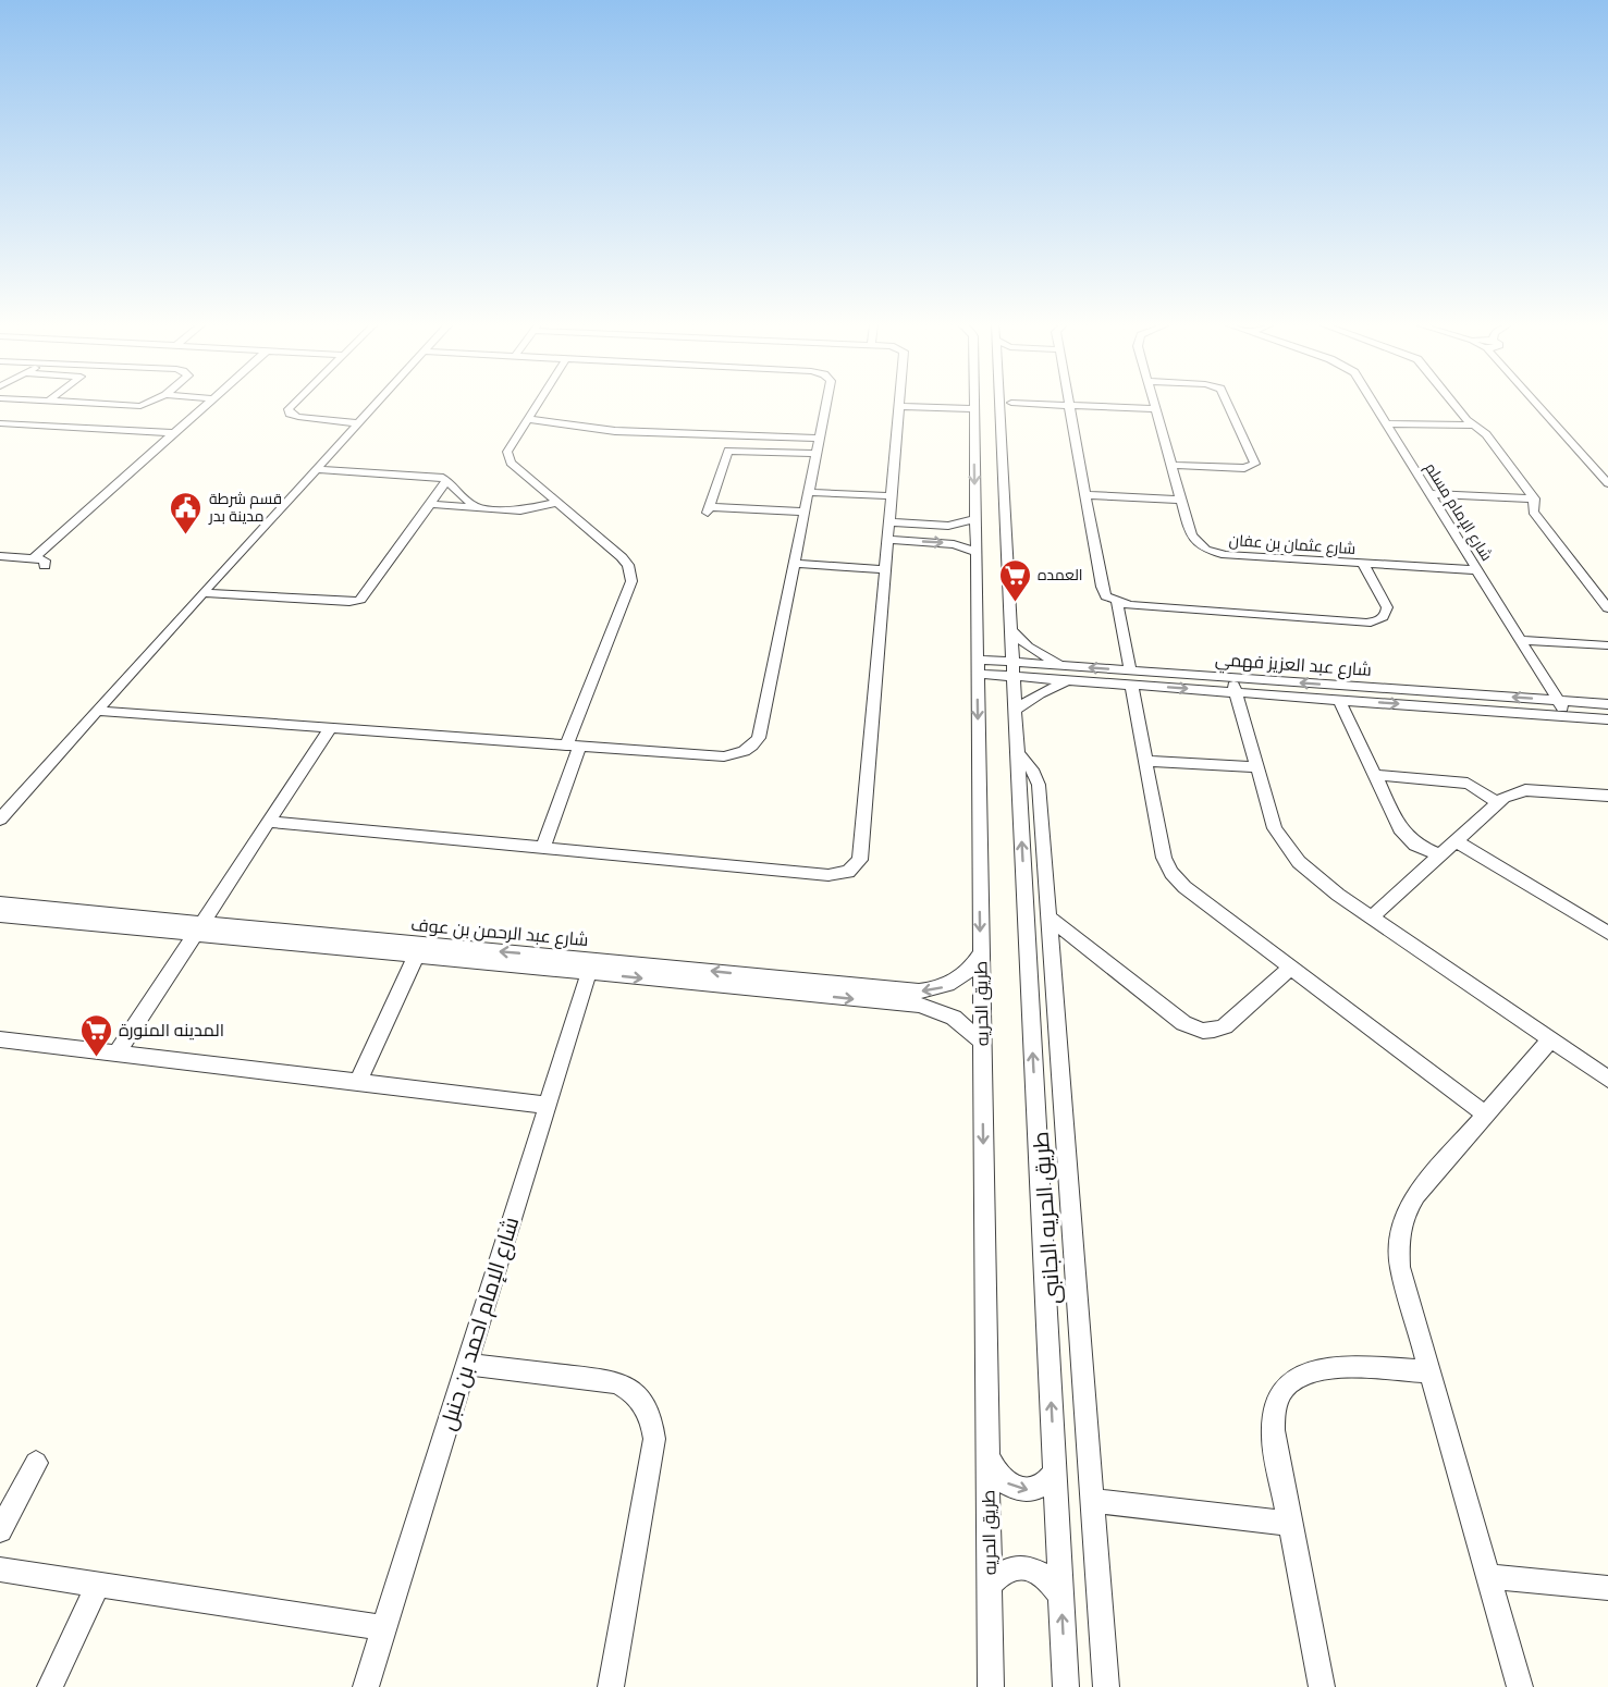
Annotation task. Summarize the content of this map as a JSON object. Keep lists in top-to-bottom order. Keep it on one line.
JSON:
{"streets":{"street":["شارع الإمام مسلم","شارع عثمان بن عفان","شارع عبد العزيز فهمي","شارع عبد الرحمن بن عوف","طريق الحريه","طريق الحريه الجانبى","شارع الإمام احمد بن حنبل"]},"crossings":[["شارع الإمام مسلم","شارع عثمان بن عفان"],["شارع الإمام مسلم","شارع عبد العزيز فهمي"],["شارع عبد العزيز فهمي","طريق الحريه"],["شارع عبد الرحمن بن عوف","طريق الحريه"],["شارع عبد الرحمن بن عوف","شارع الإمام احمد بن حنبل"]],"places":{"public building":["قسم شرطة مدينة بدر"],"supermarket":["العمده","المدينه المنورة"]}}
